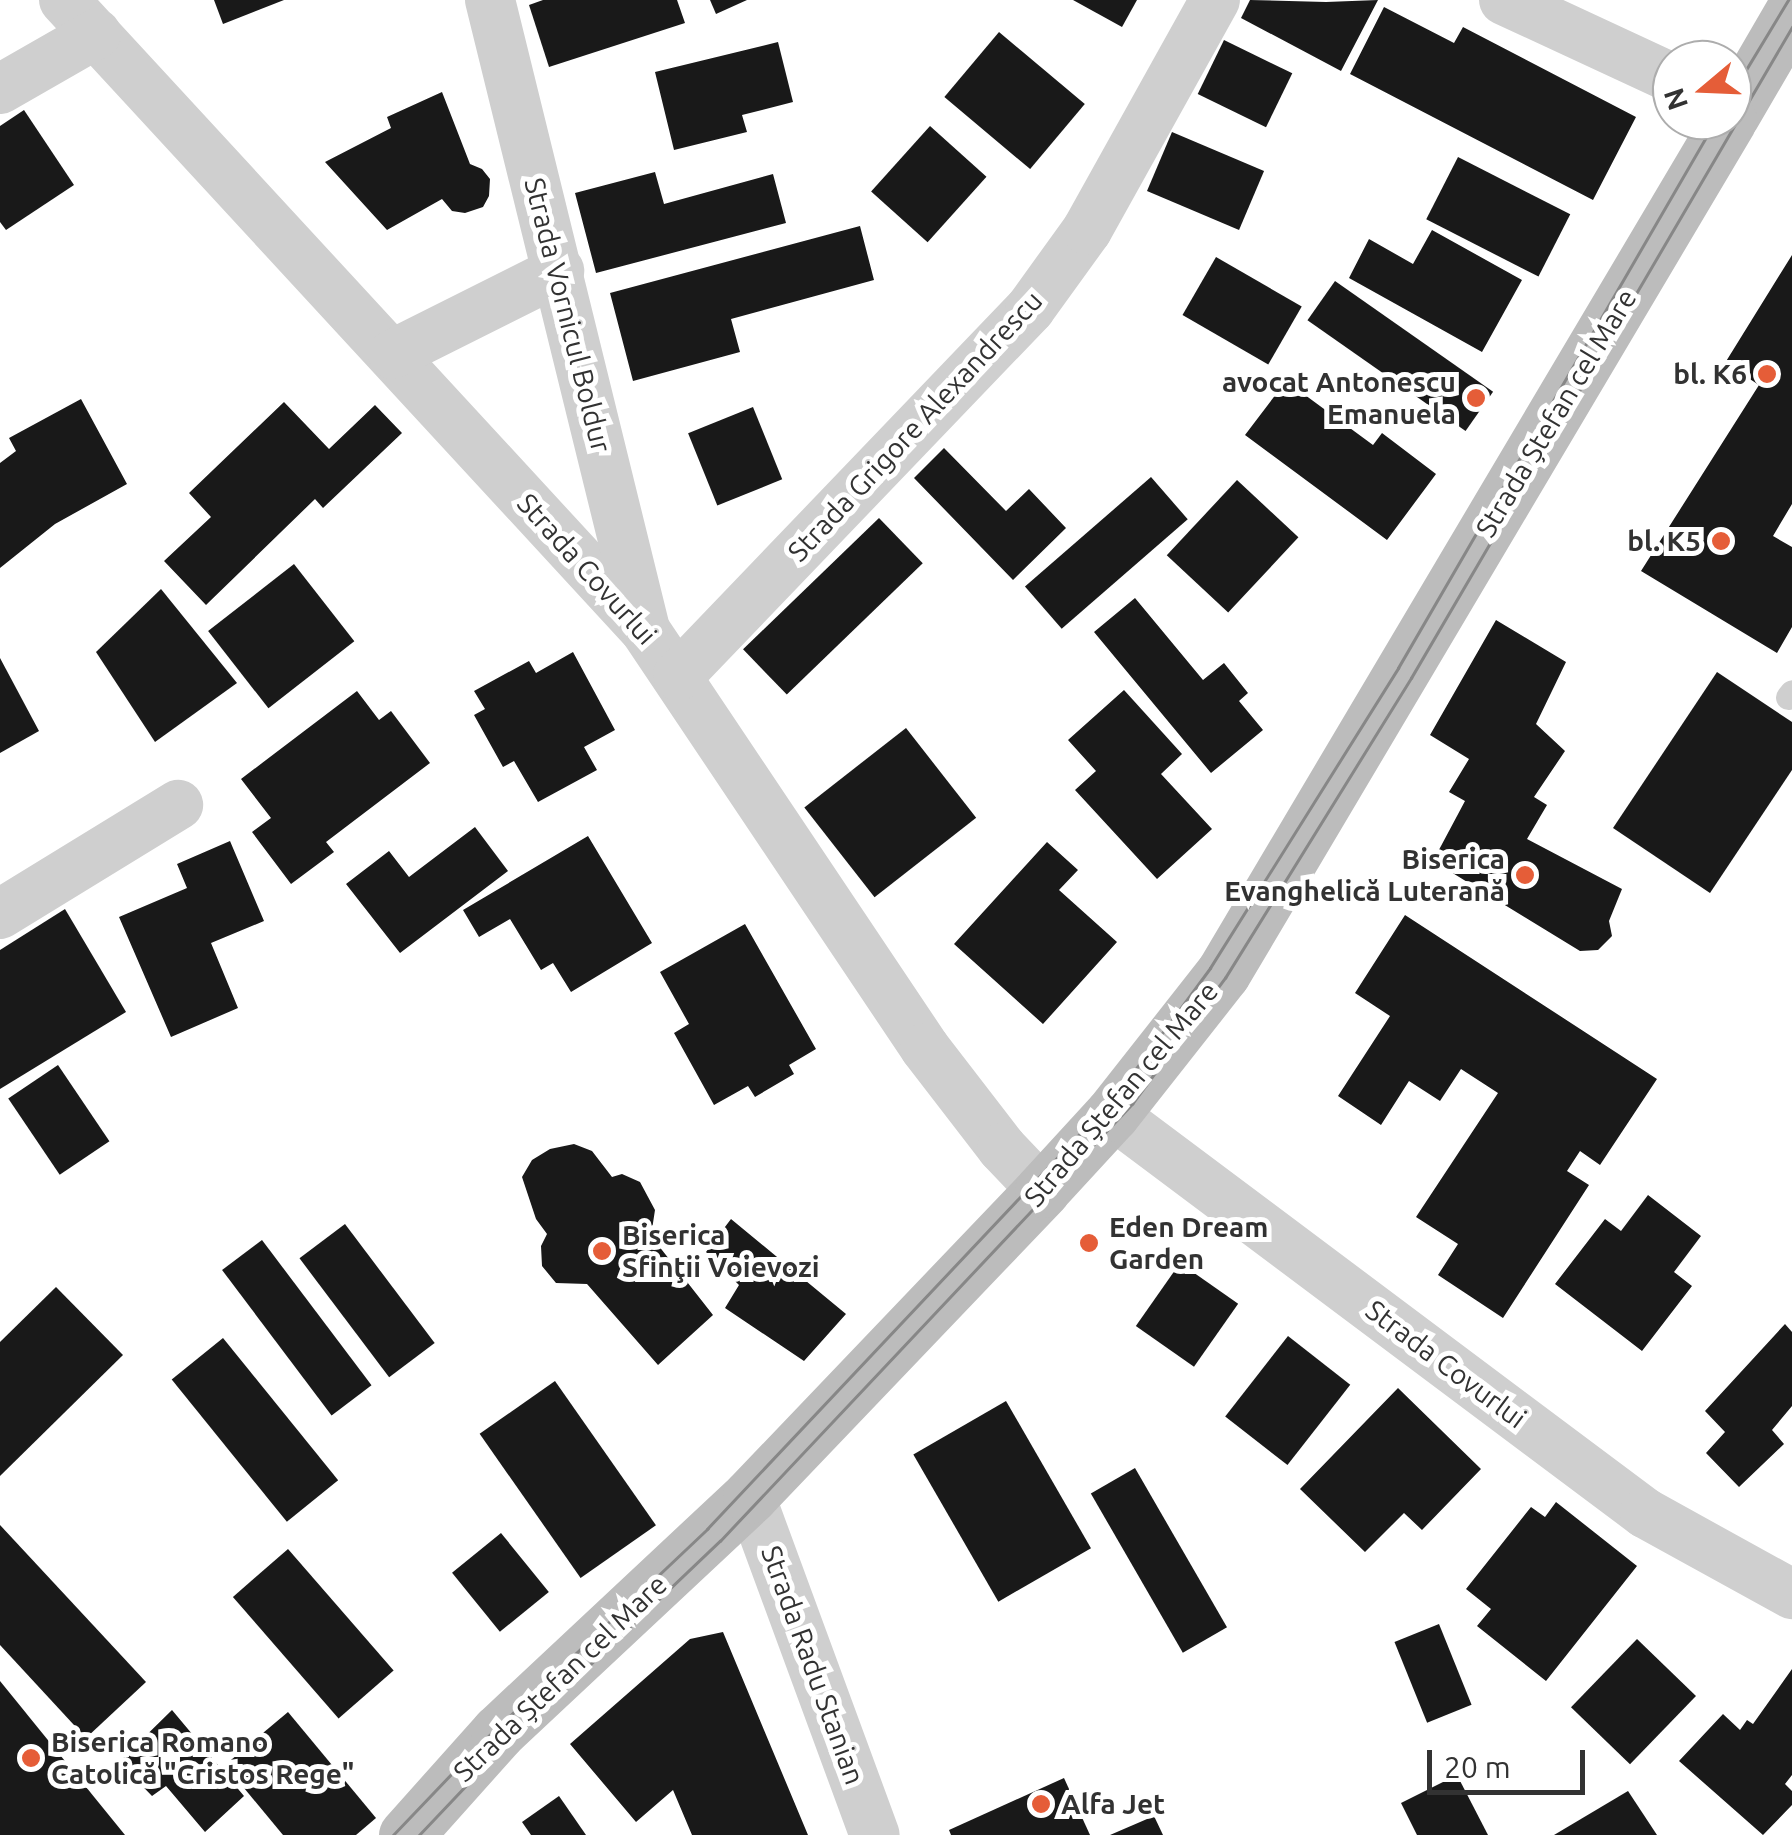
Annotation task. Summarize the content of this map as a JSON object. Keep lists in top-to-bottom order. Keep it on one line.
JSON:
{"streets":{"main road":["Strada Ștefan cel Mare"],"street":["Strada Vornicul Boldur","Strada Grigore Alexandrescu","Strada Covurlui","Strada Radu Stanian"]},"crossings":[["Strada Vornicul Boldur","Strada Covurlui"],["Strada Ștefan cel Mare","Strada Covurlui"],["Strada Ștefan cel Mare","Strada Radu Stanian"],["Strada Grigore Alexandrescu","Strada Covurlui"]],"places":["bl. K6","avocat Antonescu Emanuela","bl. K5","Biserica Evanghelică Luterană","Eden Dream Garden","Biserica Sfinţii Voievozi","Biserica Romano Catolică \"Cristos Rege\"","Alfa Jet"],"scale_bar":"20 m","north":"left"}
